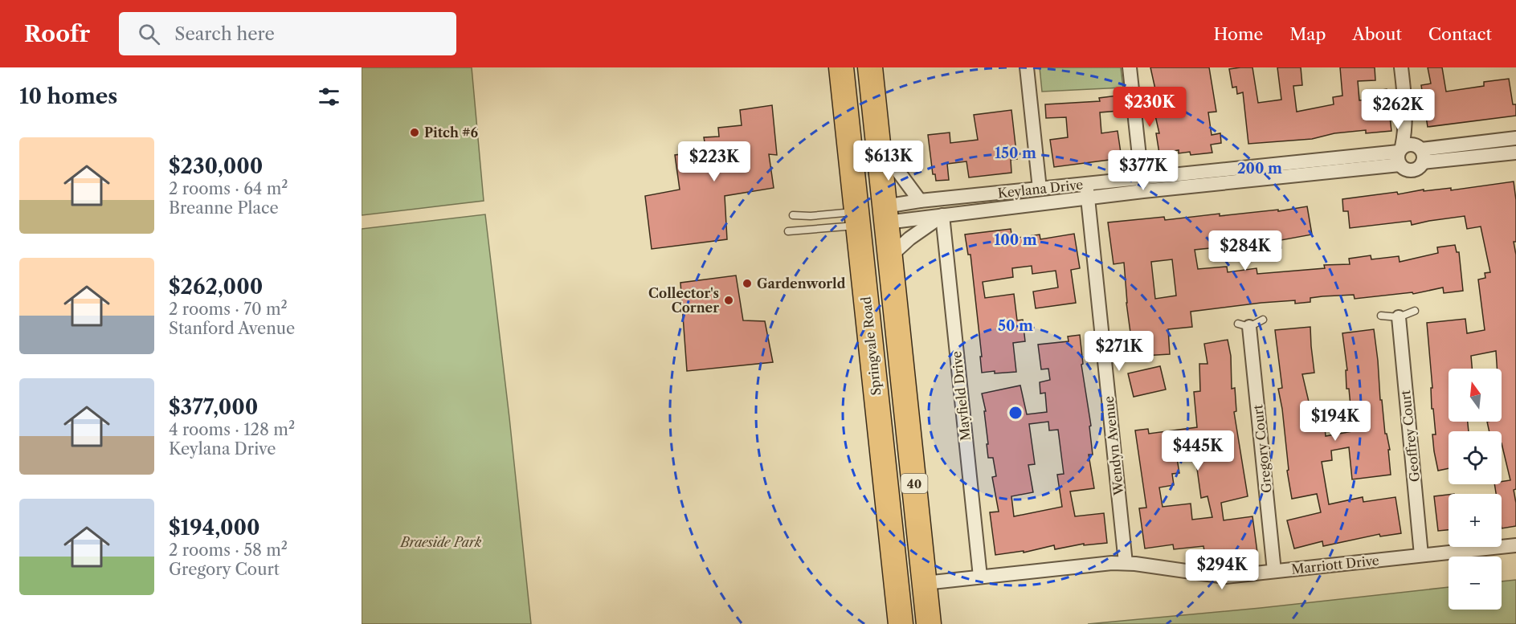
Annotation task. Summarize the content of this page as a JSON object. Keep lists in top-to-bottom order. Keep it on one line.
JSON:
{"streets":{"highway":["Keylana Drive","Springvale Road","40"],"street":["Mayfield Drive","Geoffrey Court","Wendyn Avenue","Gregory Court","Marriott Drive"]},"crossings":[["Keylana Drive","Springvale Road"],["Keylana Drive","Mayfield Drive"],["Keylana Drive","Wendyn Avenue"],["Keylana Drive","40"],["Mayfield Drive","Marriott Drive"],["Geoffrey Court","Marriott Drive"],["Wendyn Avenue","Marriott Drive"],["Gregory Court","Marriott Drive"],["40","Marriott Drive"]],"parks":["Braeside Park"],"places":["Pitch #6","Gardenworld","Collector's Corner"],"north":"top","page":{"header":"Roofr","search":"Search here","nav":["Home","Map","About","Contact"],"heading":"10 homes","price":["$230K","$262K","$613K","$223K","$377K","$284K","$271K","$194K","$445K","$294K"],"list":[{"name":"$230,000","note":"2 rooms · 64 m² · Breanne Place"},{"name":"$262,000","note":"2 rooms · 70 m² · Stanford Avenue"},{"name":"$377,000","note":"4 rooms · 128 m² · Keylana Drive"},{"name":"$194,000","note":"2 rooms · 58 m² · Gregory Court"}],"map_buttons":["+","−"]},"rings":["150 m","200 m","100 m","50 m"]}
